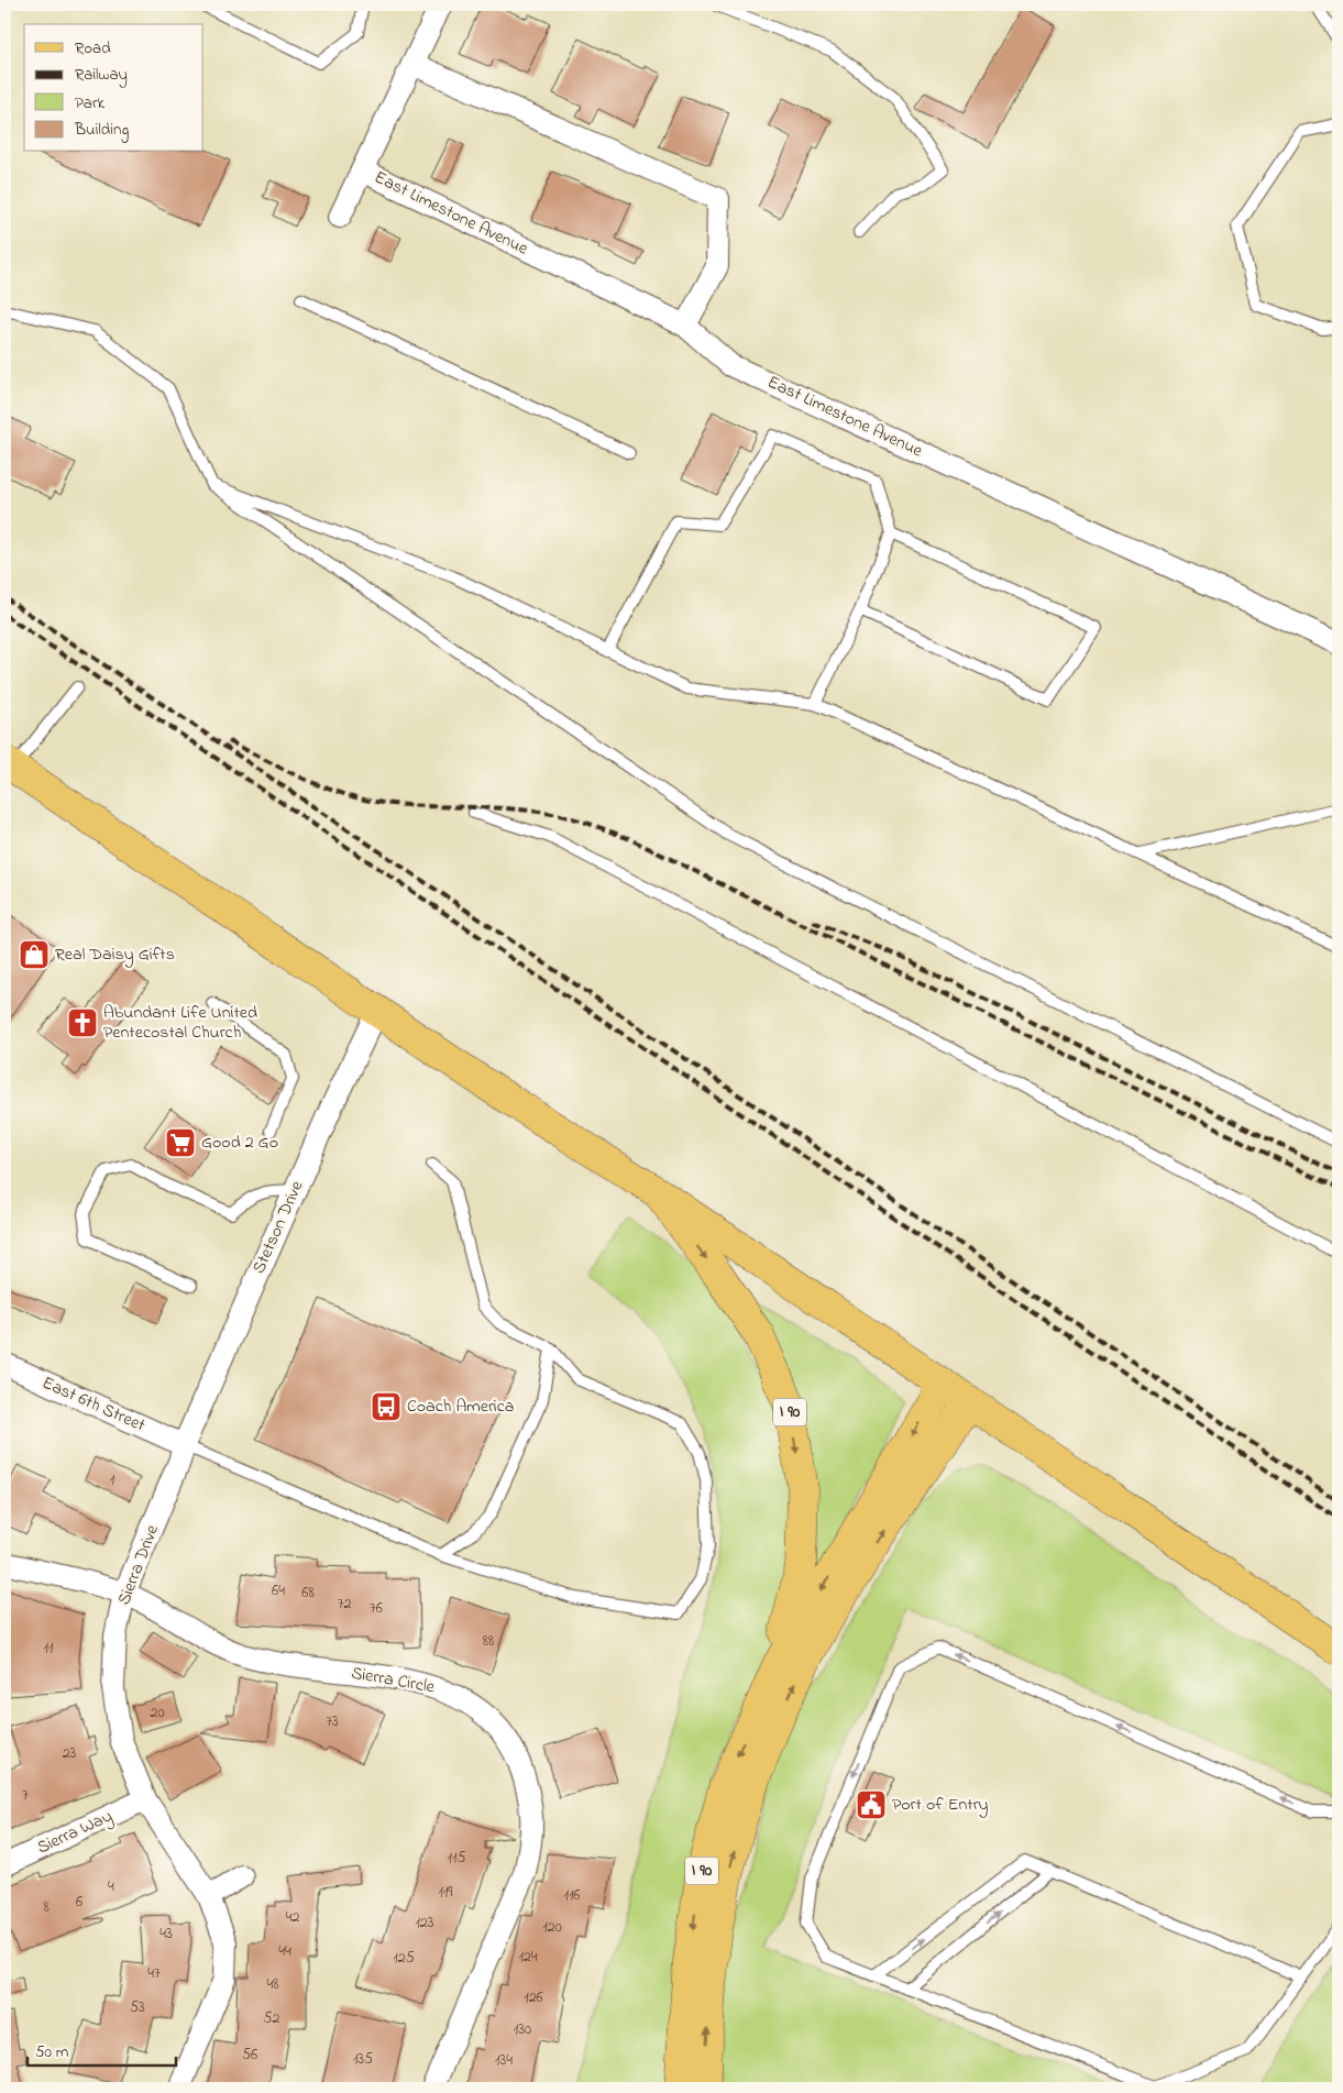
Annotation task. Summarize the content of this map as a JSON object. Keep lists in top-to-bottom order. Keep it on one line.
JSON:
{"streets":{"main road":["I 90"],"street":["East Limestone Avenue","Stetson Drive","East 6th Street","Sierra Drive","Sierra Circle","Sierra Way"]},"crossings":[["Stetson Drive","East 6th Street"],["Stetson Drive","Sierra Drive"],["East 6th Street","Sierra Drive"],["Sierra Drive","Sierra Circle"],["Sierra Drive","Sierra Way"]],"places":{"shop":["Real Daisy Gifts"],"church":["Abundant Life United Pentecostal Church"],"supermarket":["Good 2 Go"],"bus stop":["Coach America"],"public building":["Port of Entry"]},"house_numbers":["1","64","68","72","76","88","11","20","73","23","7","115","4","119","116","6","8","42","123","120","43","44","124","125","47","48","126","53","52","130","56","135","134"],"legend":["Road","Railway","Park","Building"],"scale_bar":"50 m"}
